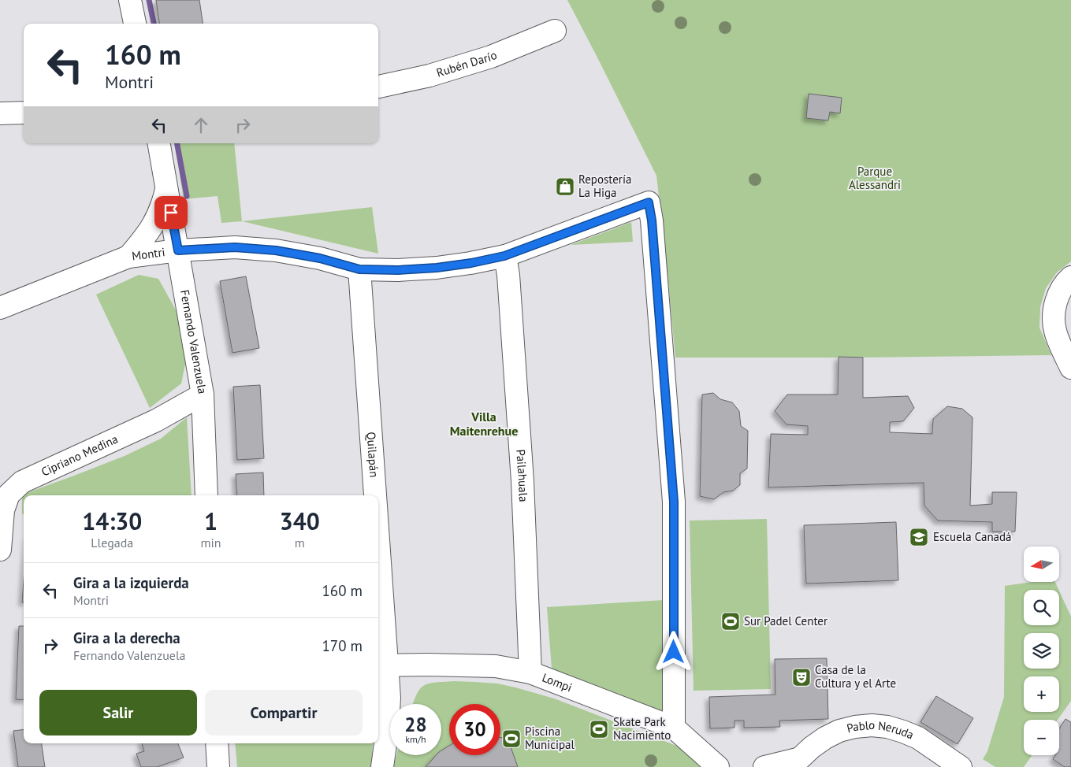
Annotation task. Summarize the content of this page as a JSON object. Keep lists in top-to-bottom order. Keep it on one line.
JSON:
{"streets":{"street":["Rubén Darío","Montri","Fernando Valenzuela","Cipriano Medina","Quilapán","Pailahuala","Lompi","Pablo Neruda"]},"crossings":[["Montri","Fernando Valenzuela"],["Montri","Quilapán"],["Montri","Pailahuala"],["Montri","Lompi"],["Fernando Valenzuela","Cipriano Medina"],["Quilapán","Lompi"],["Pailahuala","Lompi"]],"districts":["Villa Maitenrehue"],"parks":["Parque Alessandri"],"places":{"shop":["Repostería La Higa"],"school or university":["Escuela Canadá"],"sports":["Sur Padel Center","Skate Park Nacimiento","Piscina Municipal"],"theatre":["Casa de la Cultura y el Arte"]},"north":"left","page":{"turn":["160 m","Montri"],"eta":["14:30","Llegada","1","min","340","m"],"map_buttons":["+","−"],"list":[{"name":"Gira a la izquierda","note":"Montri","value":"160 m"},{"name":"Gira a la derecha","note":"Fernando Valenzuela","value":"170 m"}],"buttons":["Salir","Compartir"],"speed":"28 km/h","limit":"30"}}
